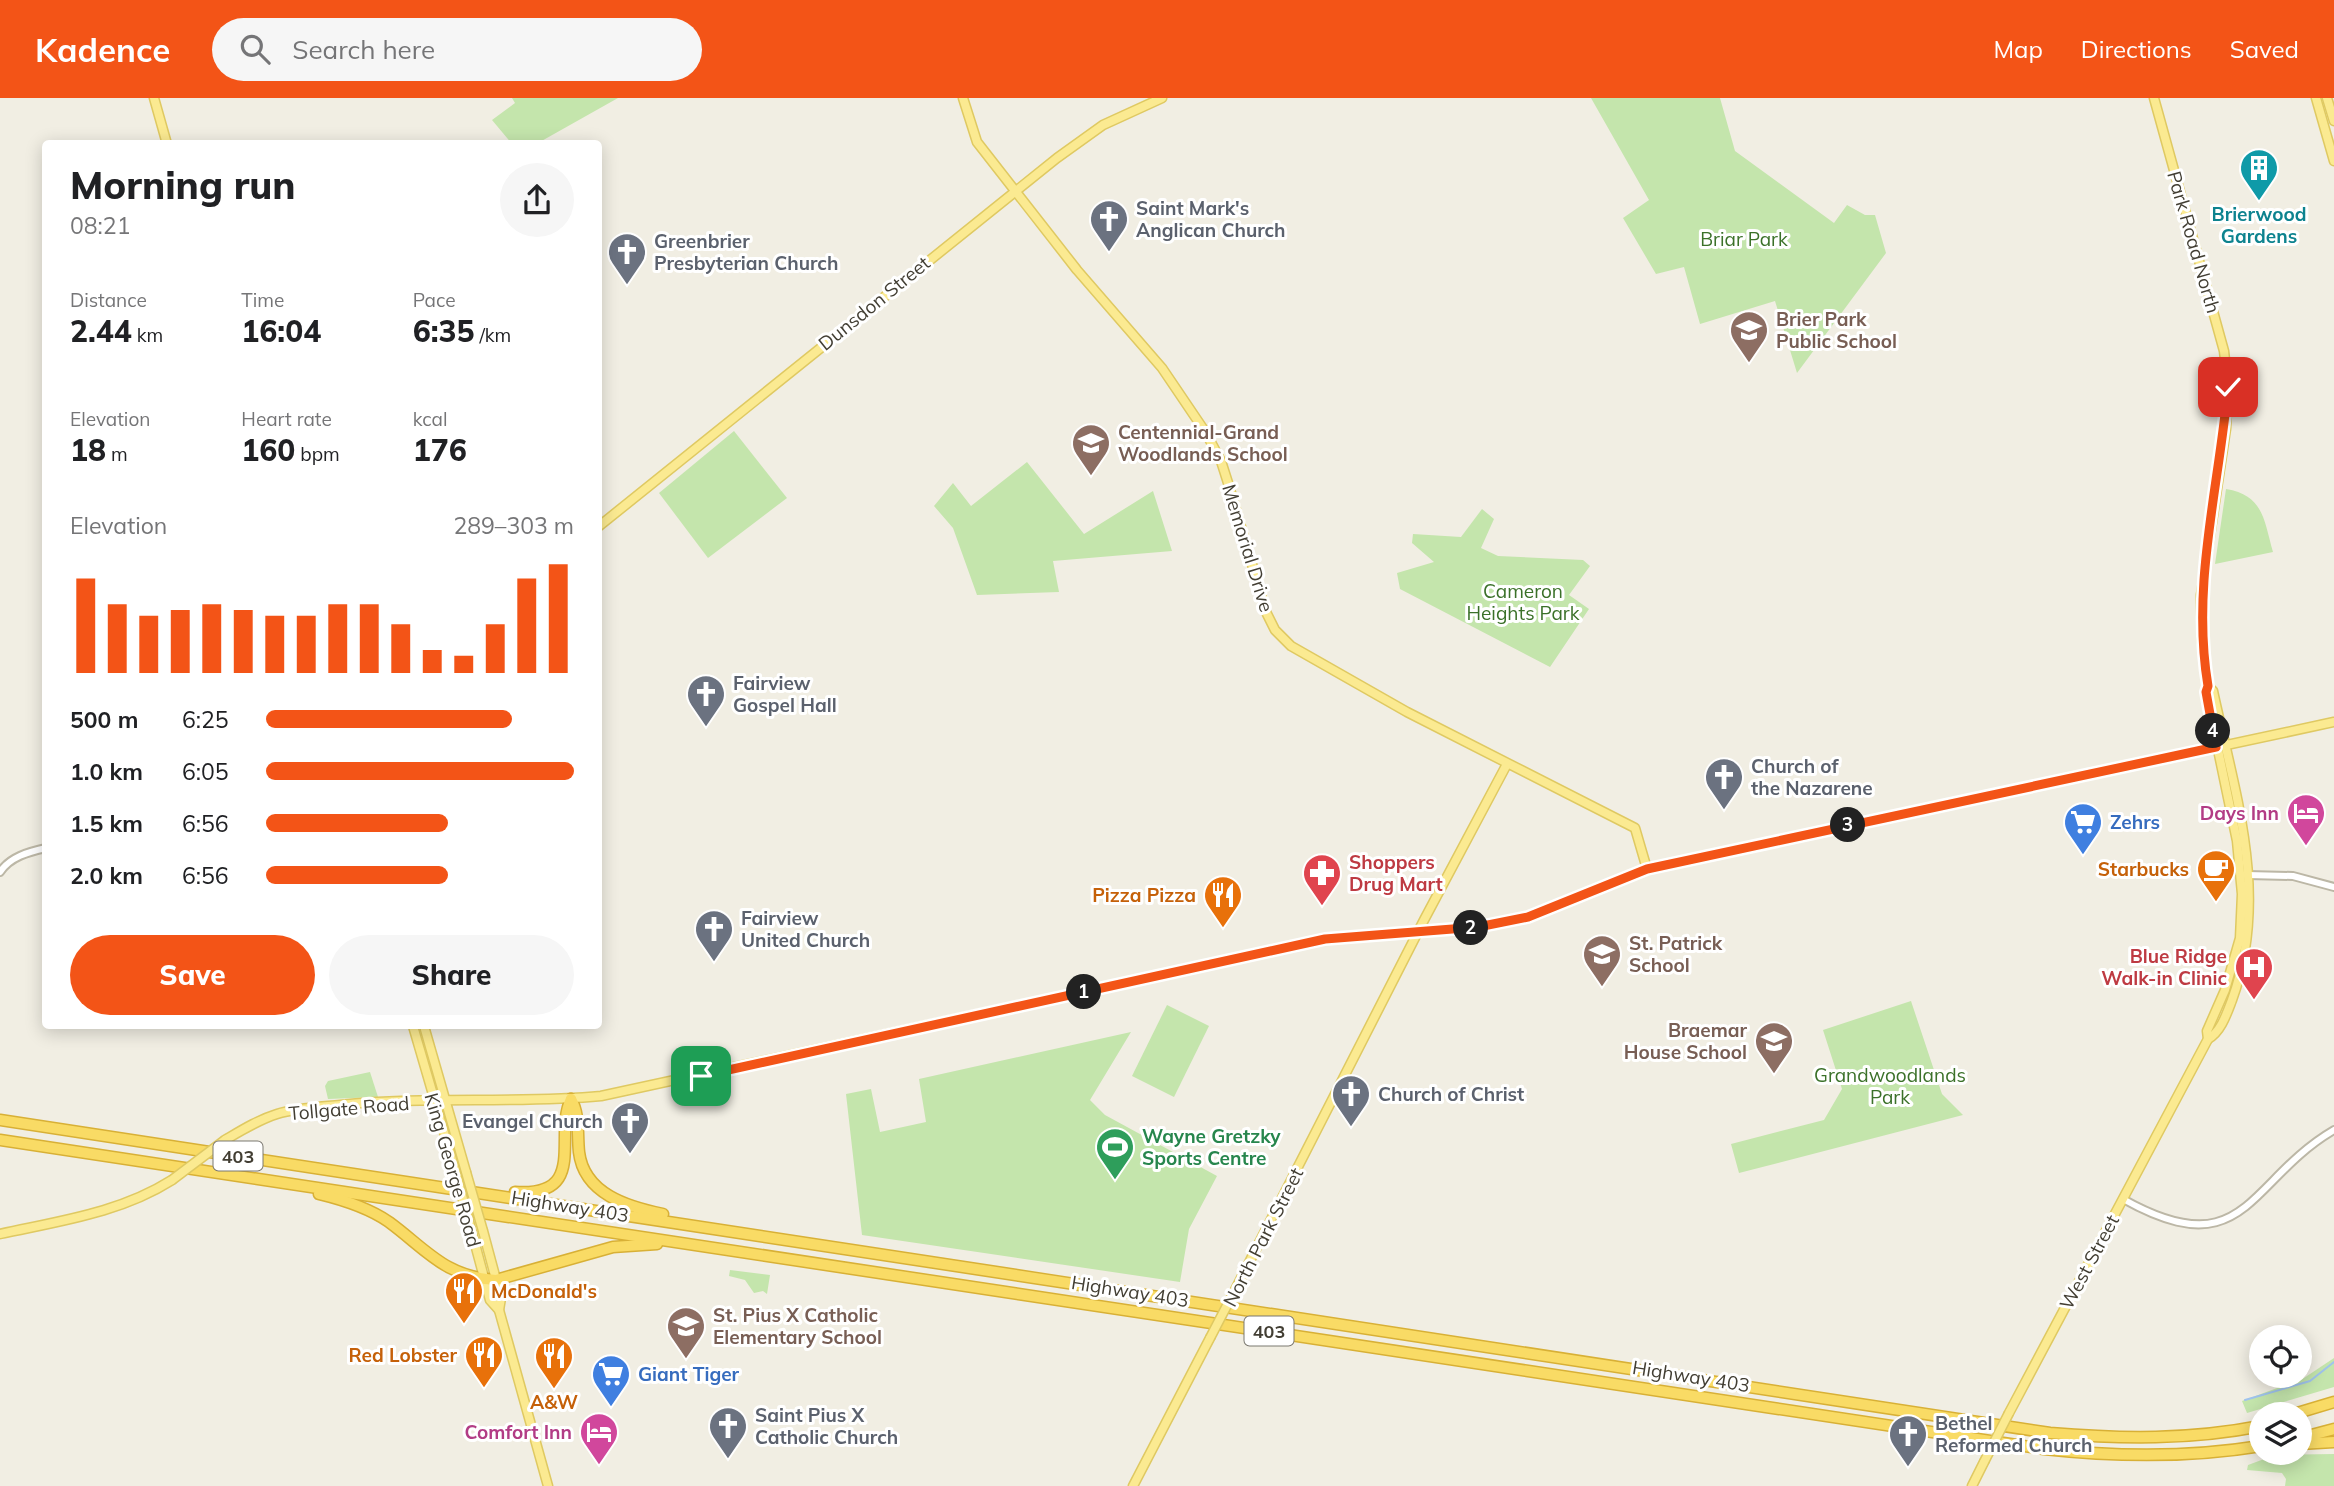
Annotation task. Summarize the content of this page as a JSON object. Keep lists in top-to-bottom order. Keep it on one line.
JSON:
{"streets":{"highway":["403","Highway 403"],"main road":["Park Road North","Dunsdon Street","Memorial Drive","Tollgate Road","King George Road","North Park Street","West Street"]},"crossings":[["Park Road North","West Street"],["Dunsdon Street","Memorial Drive"],["Memorial Drive","Tollgate Road"],["Memorial Drive","North Park Street"],["Tollgate Road","King George Road"],["Tollgate Road","North Park Street"],["Tollgate Road","West Street"]],"parks":["Briar Park","Cameron Heights Park","Grandwoodlands Park"],"places":{"building":["Brierwood Gardens"],"church":["Saint Mark's Anglican Church","Greenbrier Presbyterian Church","Fairview Gospel Hall","Church of the Nazarene","Fairview United Church","Church of Christ","Evangel Church","Saint Pius X Catholic Church","Bethel Reformed Church"],"school or university":["Brier Park Public School","Centennial-Grand Woodlands School","St. Patrick School","Braemar House School","St. Pius X Catholic Elementary School"],"hotel":["Days Inn","Comfort Inn"],"supermarket":["Zehrs","Giant Tiger"],"cafe":["Starbucks"],"pharmacy":["Shoppers Drug Mart"],"restaurant":["Pizza Pizza","McDonald's","Red Lobster","A&W"],"hospital":["Blue Ridge Walk-in Clinic"],"sports":["Wayne Gretzky Sports Centre"]},"page":{"header":"Kadence","search":"Search here","nav":["Map","Directions","Saved"],"heading":["Morning run","08:21"],"stats":[["Distance","2.44 km"],["Time","16:04"],["Pace","6:35 /km"],["Elevation","18 m"],["Heart rate","160 bpm"],["kcal","176"]],"chart":["Elevation","289–303 m"],"list":[{"name":"500 m","note":"6:25"},{"name":"1.0 km","note":"6:05"},{"name":"1.5 km","note":"6:56"},{"name":"2.0 km","note":"6:56"}],"pins":["4","3","2","1"],"buttons":["Save","Share"]}}
